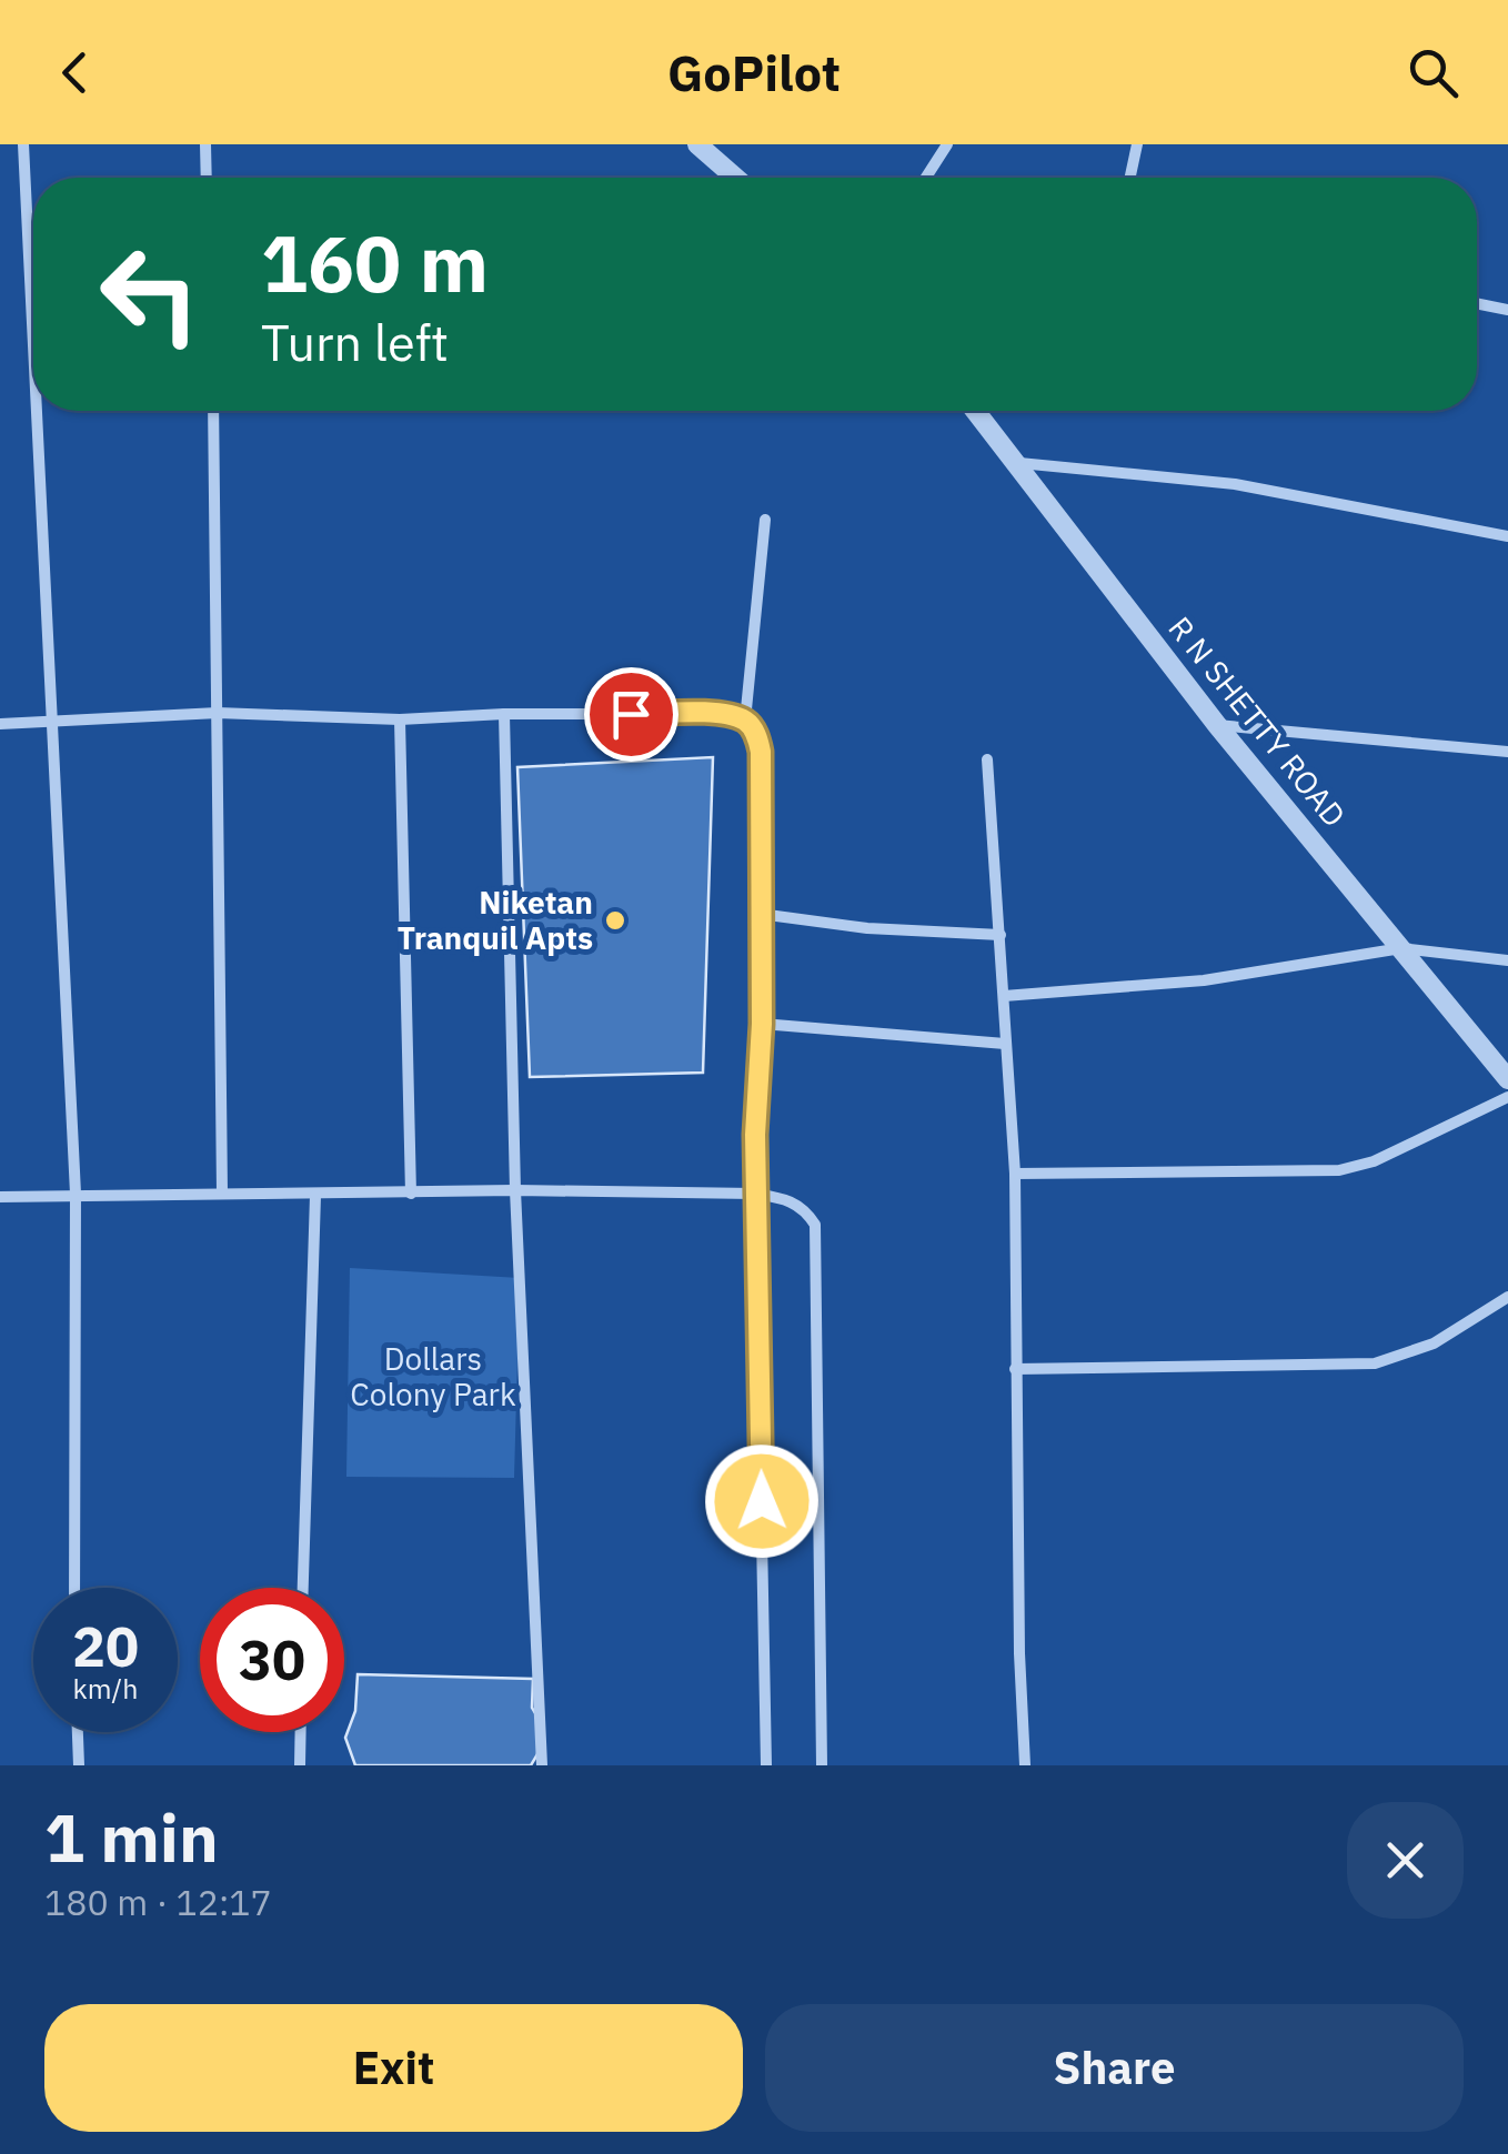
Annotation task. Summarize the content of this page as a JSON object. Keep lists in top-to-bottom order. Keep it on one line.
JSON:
{"streets":{"street":["R N SHETTY ROAD"]},"parks":["Dollars Colony Park"],"places":["Niketan Tranquil Apts"],"page":{"header":"GoPilot","turn":["160 m","Turn left"],"speed":"20 km/h","limit":"30","heading":["1 min","180 m · 12:17"],"buttons":["Exit","Share"]}}
